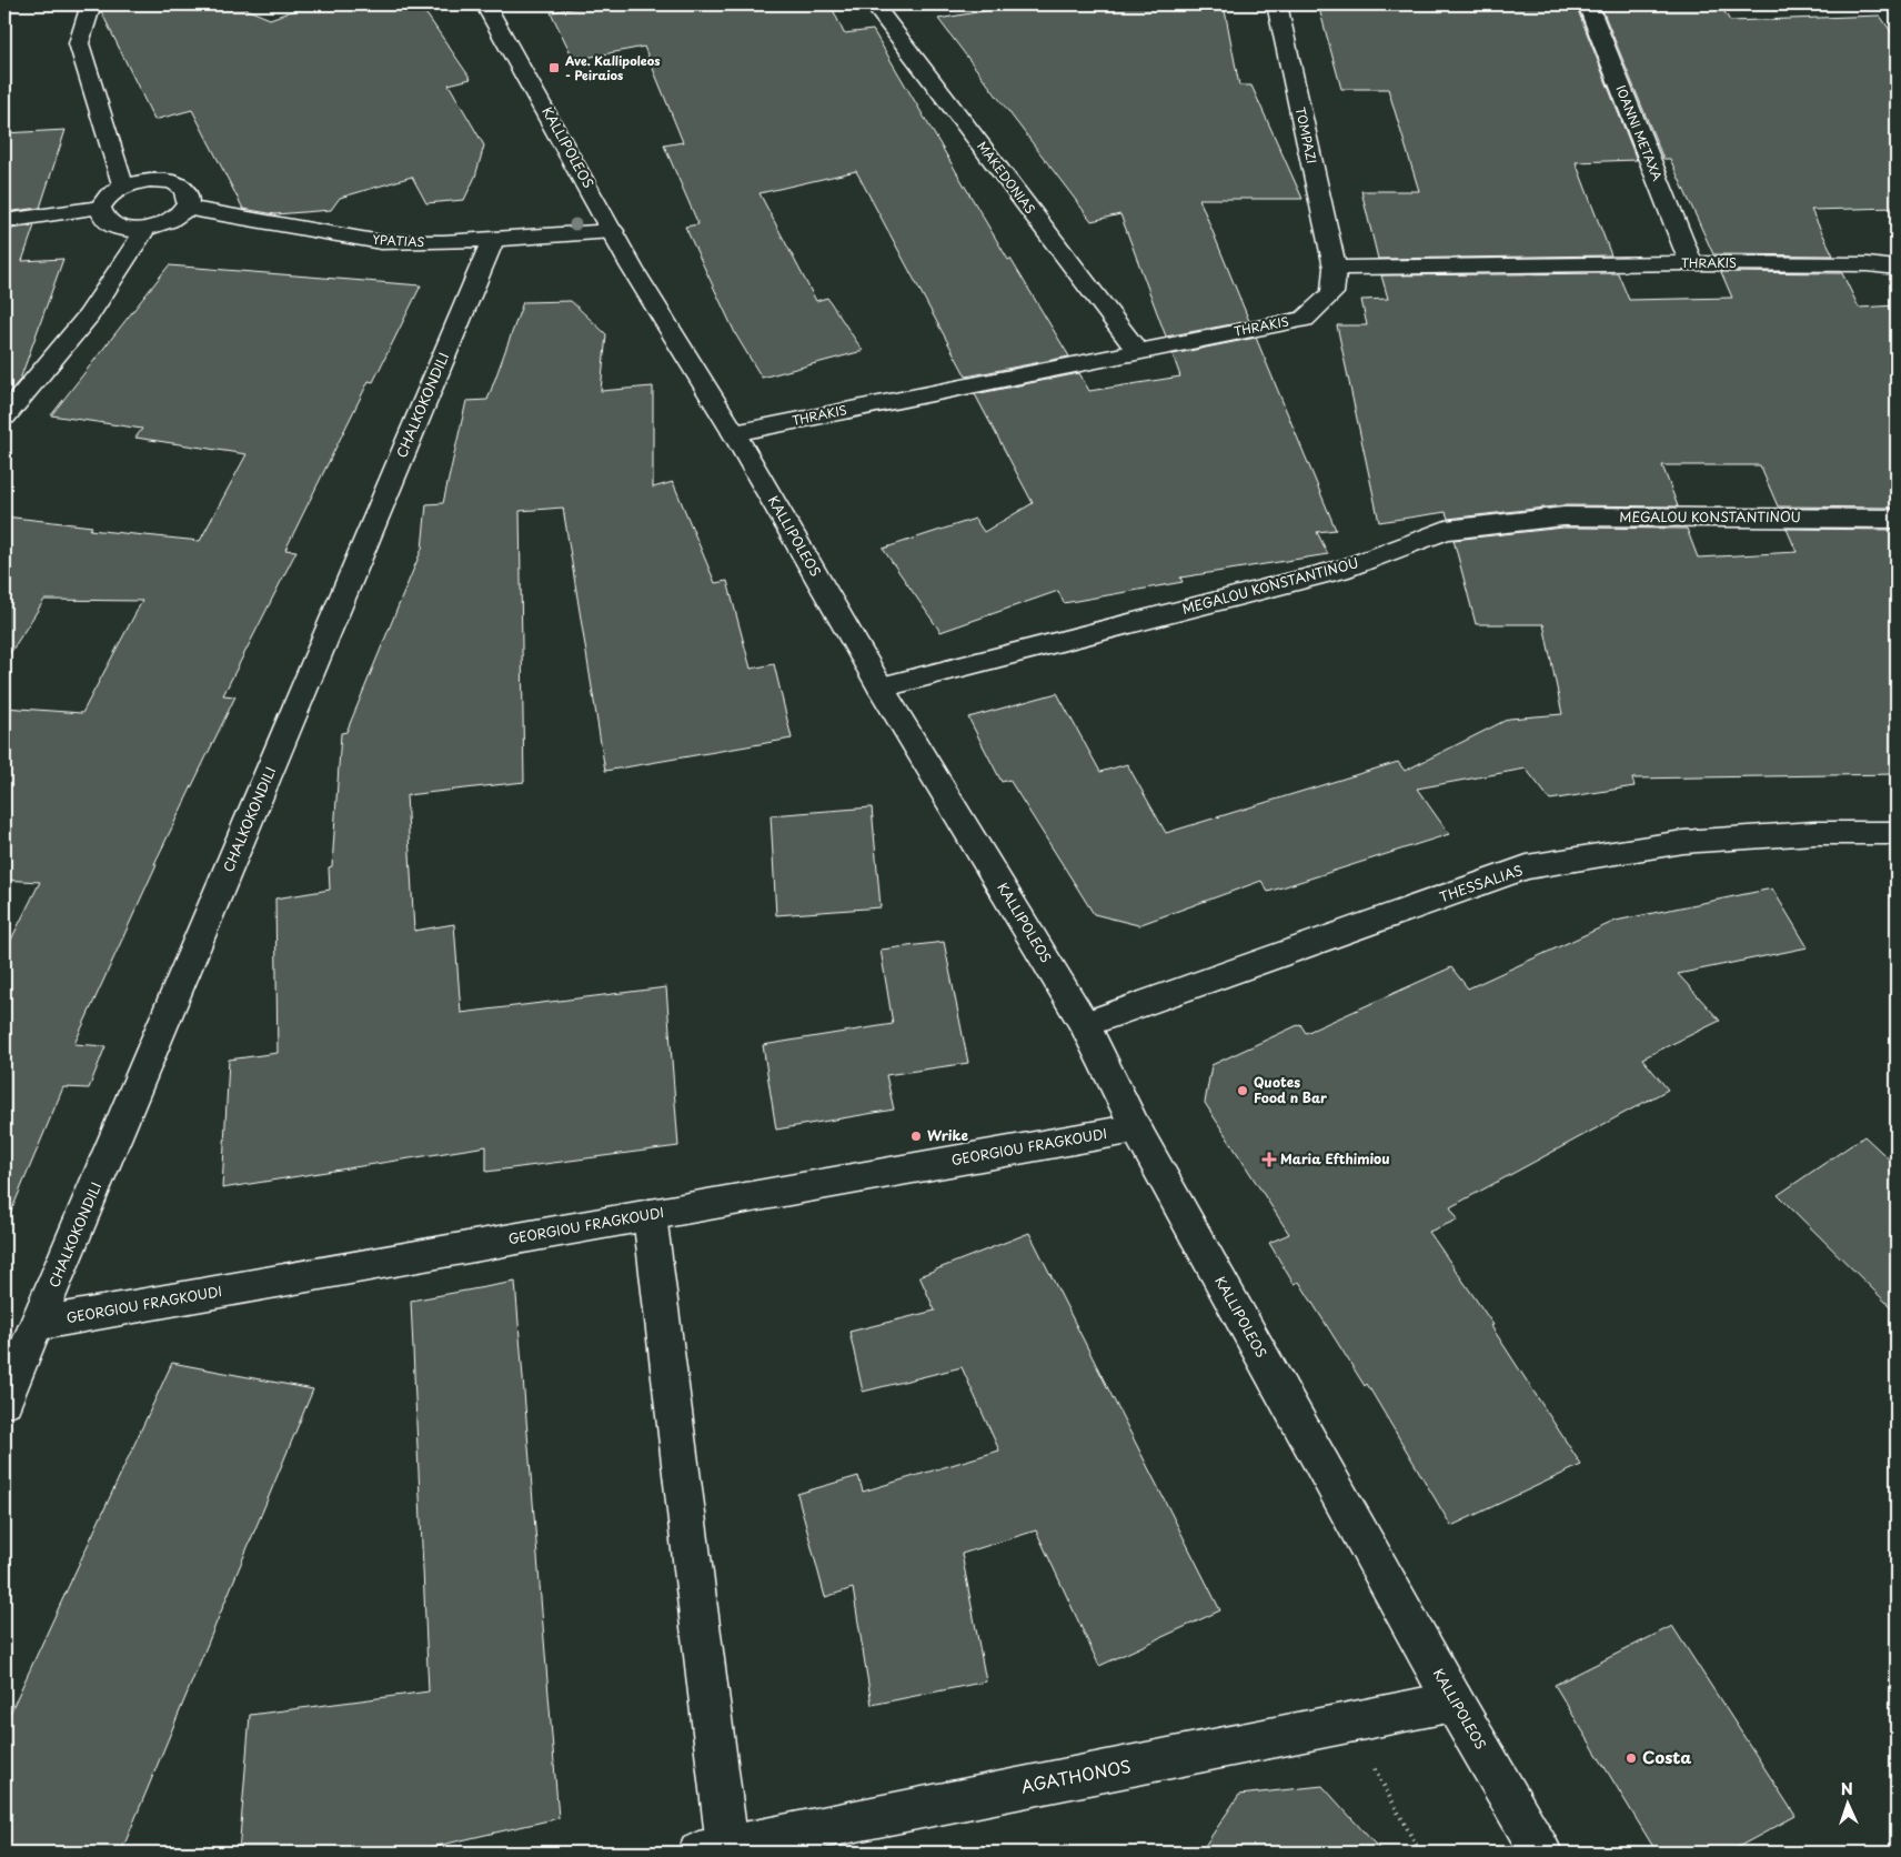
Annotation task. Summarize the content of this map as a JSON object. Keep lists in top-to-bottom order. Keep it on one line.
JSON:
{"streets":{"street":["IOANNI METAXA","TOMPAZI","KALLIPOLEOS","MAKEDONIAS","YPATIAS","THRAKIS","CHALKOKONDILI","MEGALOU KONSTANTINOU","THESSALIAS","GEORGIOU FRAGKOUDI","AGATHONOS"]},"crossings":[["IOANNI METAXA","THRAKIS"],["TOMPAZI","THRAKIS"],["KALLIPOLEOS","YPATIAS"],["KALLIPOLEOS","THRAKIS"],["KALLIPOLEOS","MEGALOU KONSTANTINOU"],["KALLIPOLEOS","THESSALIAS"],["KALLIPOLEOS","GEORGIOU FRAGKOUDI"],["KALLIPOLEOS","AGATHONOS"],["MAKEDONIAS","THRAKIS"],["YPATIAS","CHALKOKONDILI"],["CHALKOKONDILI","GEORGIOU FRAGKOUDI"]],"places":{"transit":["Ave. Kallipoleos - Peiraios"],"other":["Quotes Food n Bar","Wrike","Costa"],"health":["Maria Efthimiou"]},"north":"top"}
